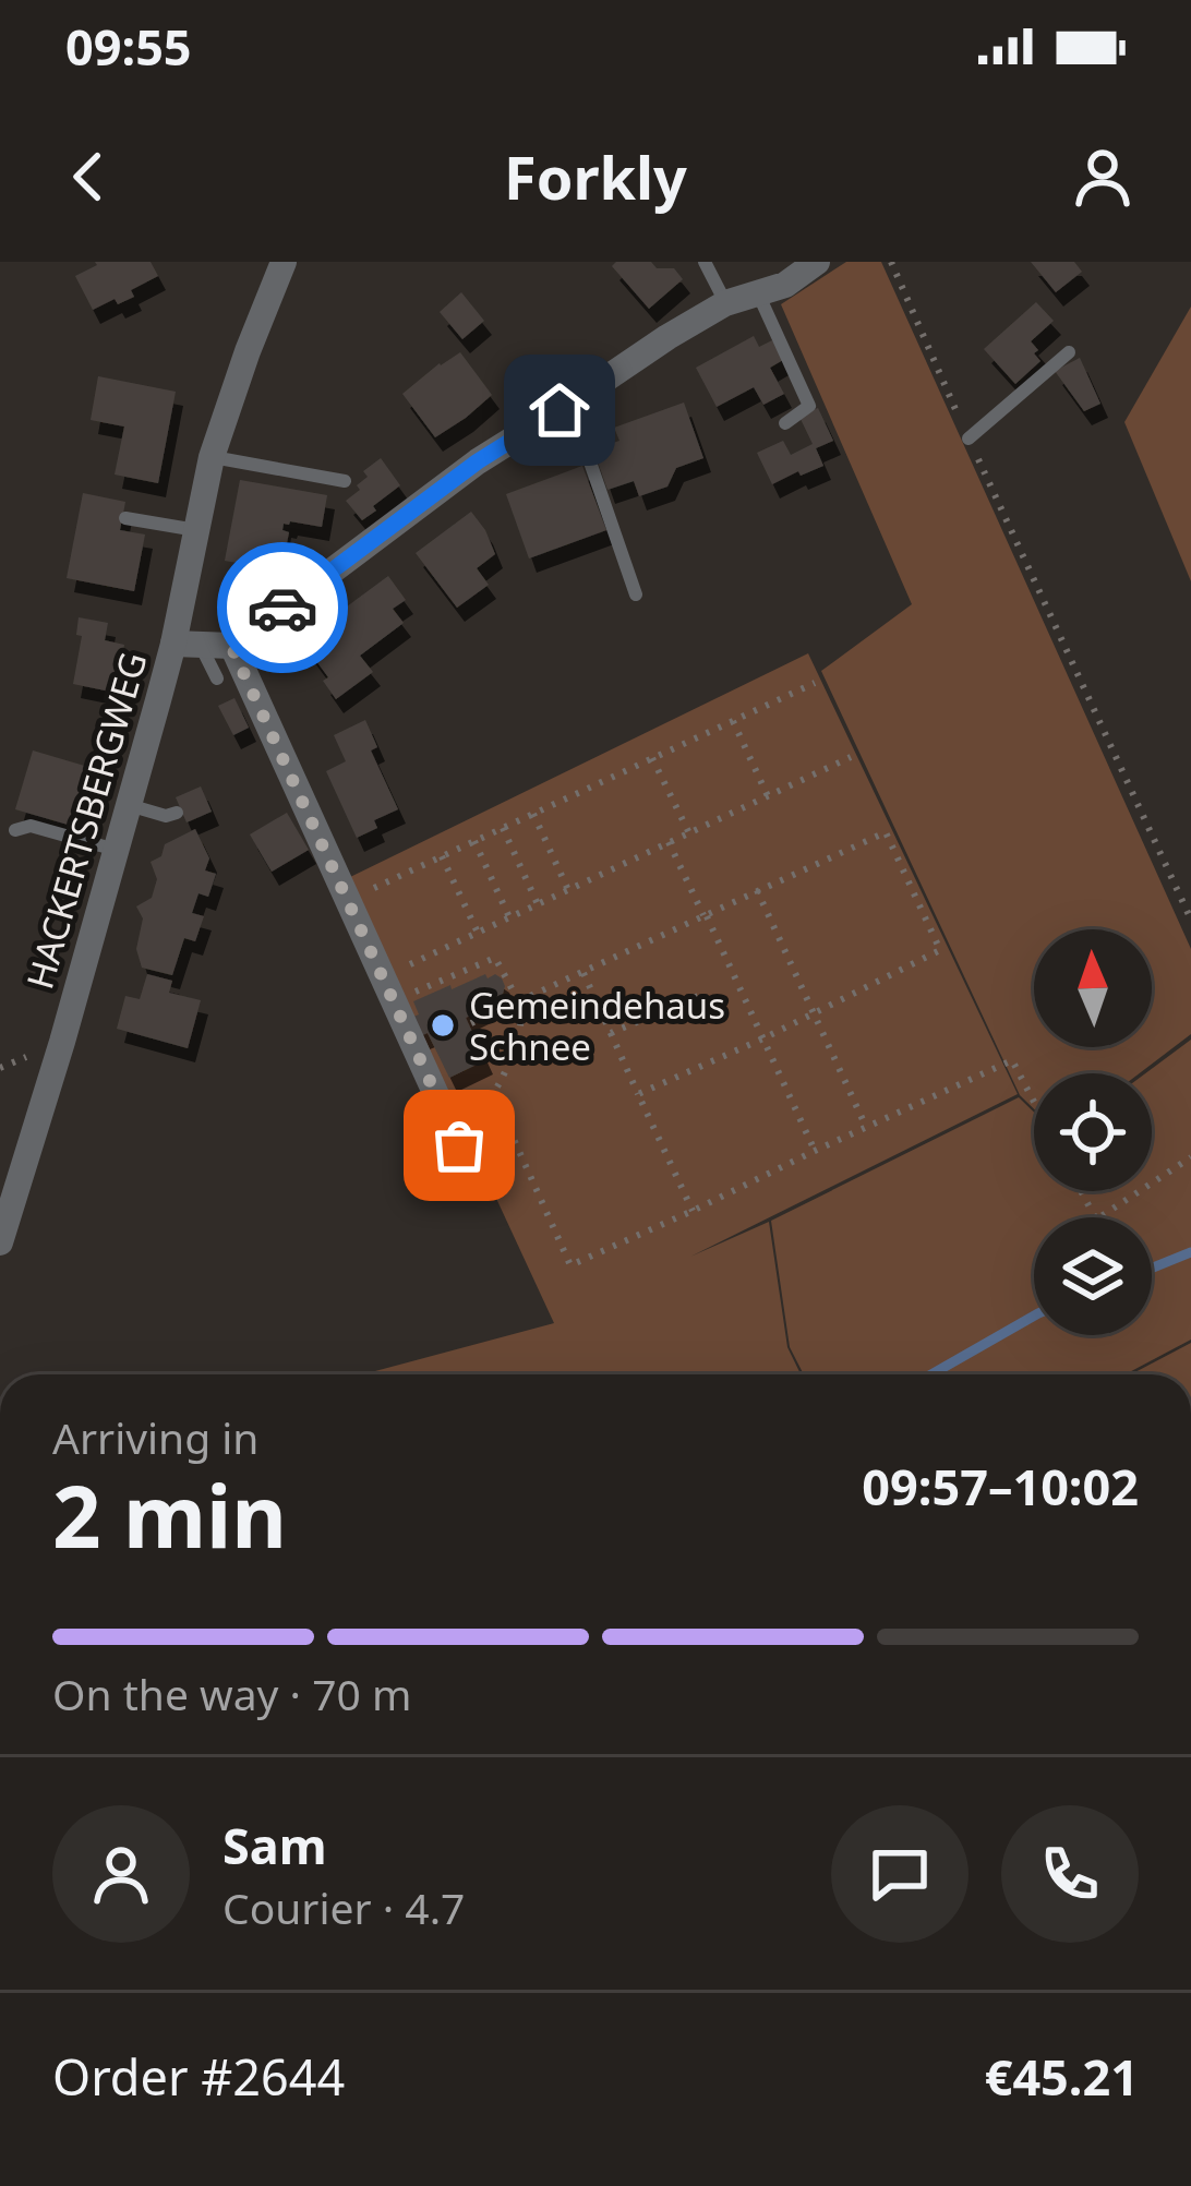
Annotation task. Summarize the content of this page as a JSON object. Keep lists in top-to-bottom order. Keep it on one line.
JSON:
{"streets":{"street":["HACKERTSBERGWEG"]},"places":["Gemeindehaus Schnee"],"north":"top","page":{"status":"09:55","header":"Forkly","heading":["2 min","Arriving in","09:57–10:02"],"panel":["Sam","Courier · 4.7","Order #2644","€45.21"],"bar":"On the way · 70 m"}}
